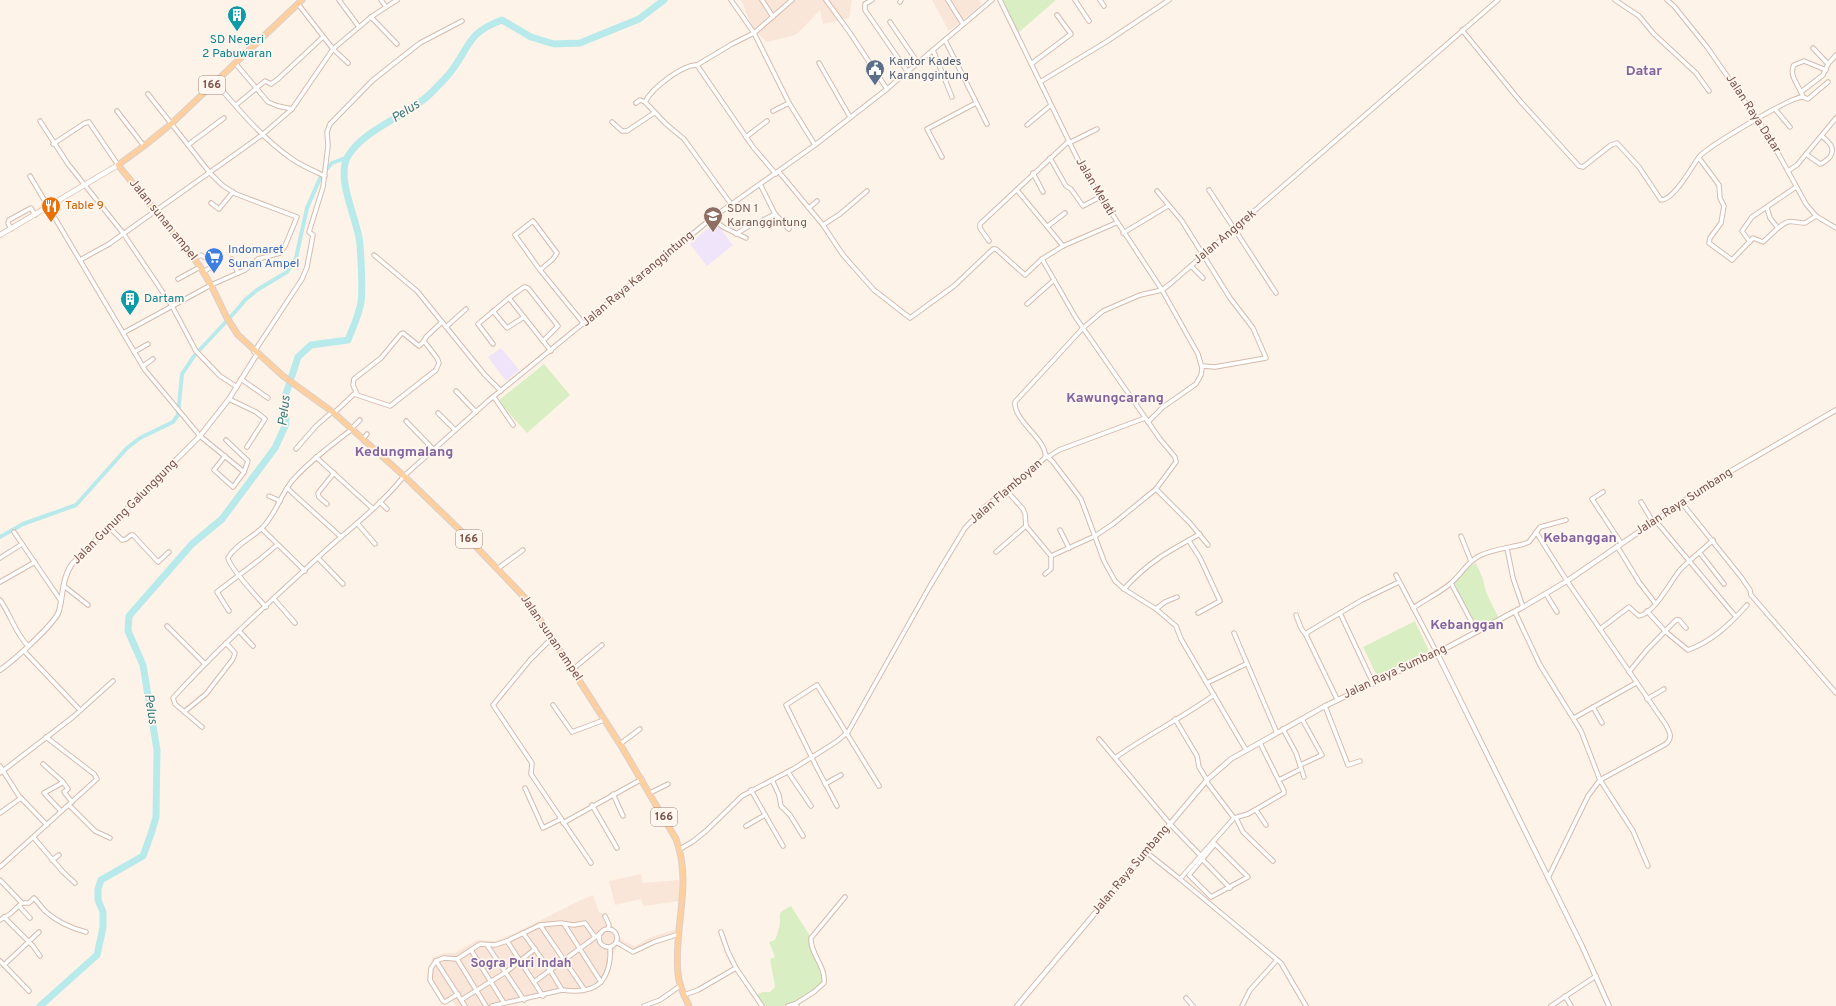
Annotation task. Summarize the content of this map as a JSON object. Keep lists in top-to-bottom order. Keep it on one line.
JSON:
{"streets":{"main road":["166","Jalan sunan ampel"],"street":["Jalan Raya Datar","Jalan Melati","Jalan Anggrek","Jalan Raya Karanggintung","Jalan Flamboyan","Jalan Raya Sumbang","Jalan Gunung Galunggung"]},"crossings":[["166","Jalan sunan ampel"],["Jalan Melati","Jalan Anggrek"],["Jalan sunan ampel","Jalan Raya Karanggintung"],["Jalan sunan ampel","Jalan Gunung Galunggung"],["Jalan Anggrek","Jalan Flamboyan"]],"districts":["Datar","Kawungcarang","Kedungmalang","Kebanggan","Kebanggan","Sogra Puri Indah"],"water":["Pelus"],"places":{"building":["SD Negeri 2 Pabuwaran","Dartam"],"public building":["Kantor Kades Karanggintung"],"restaurant":["Table 9"],"school or university":["SDN 1 Karanggintung"],"supermarket":["Indomaret Sunan Ampel"]}}
